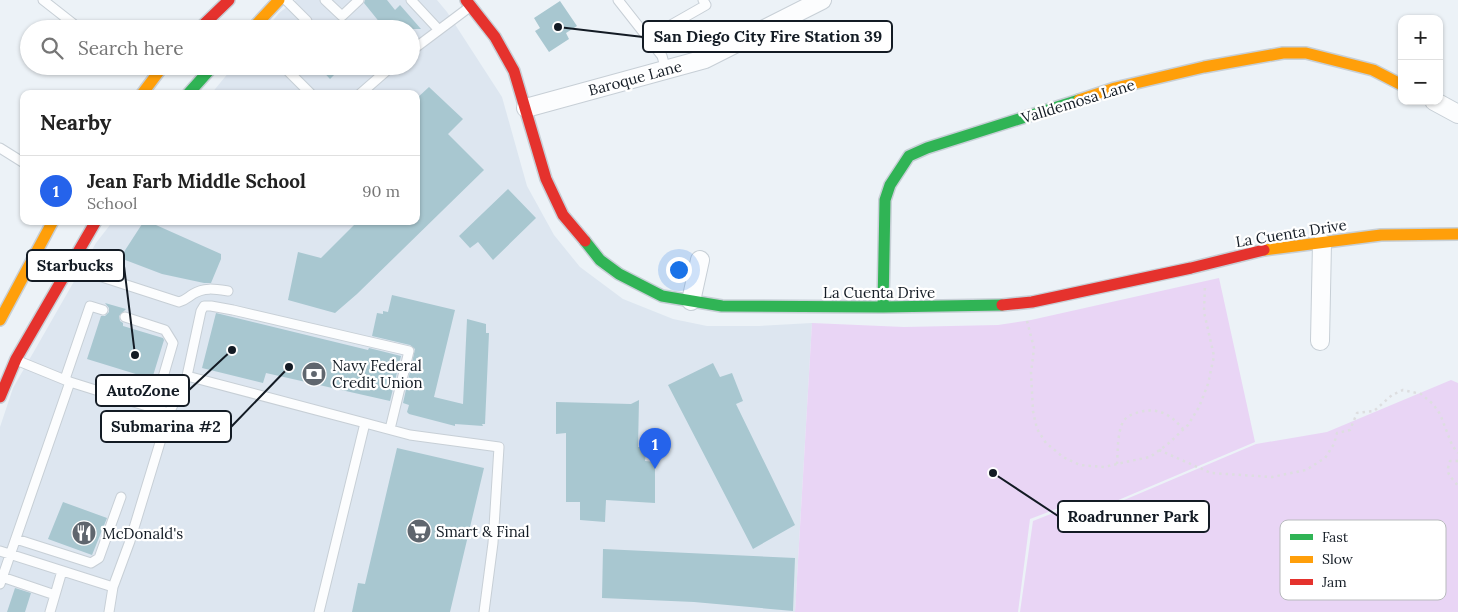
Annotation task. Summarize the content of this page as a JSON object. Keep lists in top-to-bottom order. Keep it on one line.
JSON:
{"streets":{"street":["Baroque Lane","Valldemosa Lane","La Cuenta Drive"]},"crossings":[["Baroque Lane","La Cuenta Drive"],["Valldemosa Lane","La Cuenta Drive"]],"places":{"other":["San Diego City Fire Station 39","AutoZone","Starbucks","Submarina #2","Roadrunner Park"],"bank":["Navy Federal Credit Union"],"supermarket":["Smart & Final"],"restaurant":["McDonald's"]},"legend":["Fast","Slow","Jam"],"page":{"map_buttons":["+","−"],"search":"Search here","heading":"Nearby","list":[{"mark":"1","name":"Jean Farb Middle School","note":"School","value":"90 m"}],"pins":"1"}}
